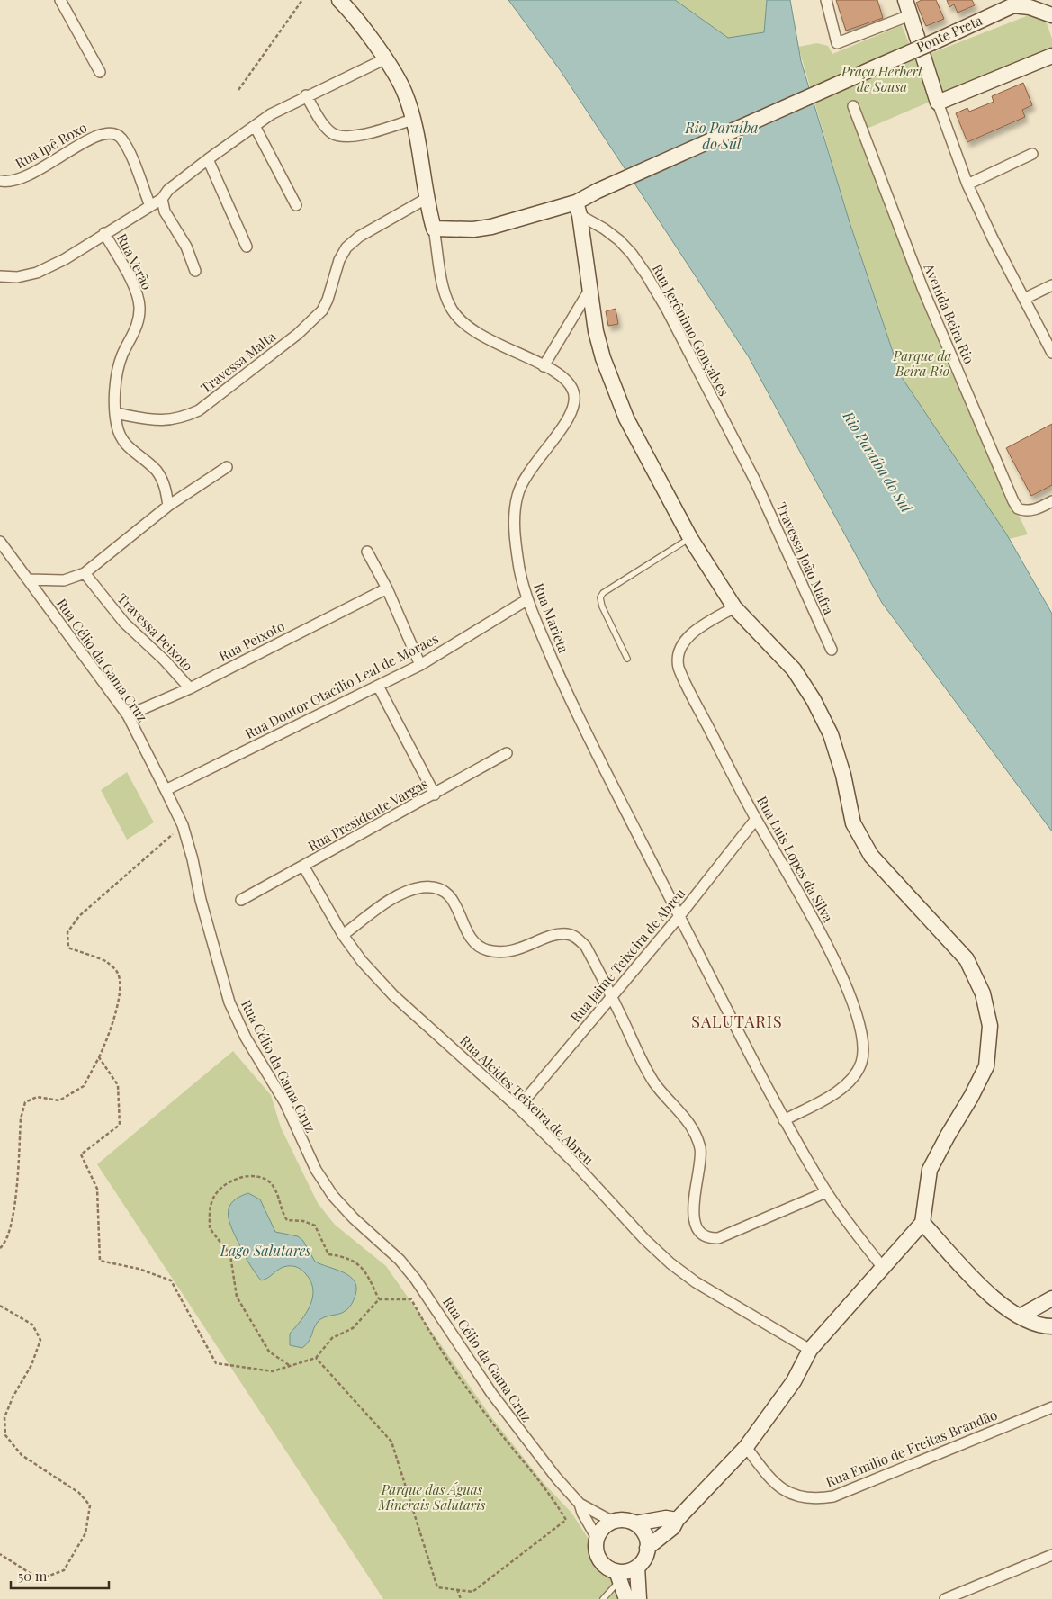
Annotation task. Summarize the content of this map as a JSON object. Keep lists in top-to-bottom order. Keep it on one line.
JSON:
{"streets":{"main road":["Ponte Preta"],"street":["Rua Ipê Roxo","Rua Verão","Avenida Beira Rio","Rua Jerônimo Gonçalves","Travessa Malta","Travessa João Mafra","Rua Marieta","Travessa Peixoto","Rua Peixoto","Rua Célio da Gama Cruz","Rua Doutor Otacilio Leal de Moraes","Rua Presidente Vargas","Rua Luis Lopes da Silva","Rua Jaime Teixeira de Abreu","Rua Alcides Teixeira de Abreu","Rua Emilio de Freitas Brandão"]},"crossings":[["Ponte Preta","Rua Jerônimo Gonçalves"],["Ponte Preta","Rua Marieta"],["Rua Verão","Travessa Malta"],["Rua Jerônimo Gonçalves","Travessa João Mafra"],["Rua Marieta","Rua Doutor Otacilio Leal de Moraes"],["Rua Marieta","Rua Luis Lopes da Silva"],["Rua Marieta","Rua Jaime Teixeira de Abreu"],["Travessa Peixoto","Rua Peixoto"],["Rua Peixoto","Rua Célio da Gama Cruz"],["Rua Célio da Gama Cruz","Rua Doutor Otacilio Leal de Moraes"],["Rua Presidente Vargas","Rua Alcides Teixeira de Abreu"],["Rua Luis Lopes da Silva","Rua Jaime Teixeira de Abreu"],["Rua Jaime Teixeira de Abreu","Rua Alcides Teixeira de Abreu"]],"districts":["SALUTARIS"],"water":["Rio Paraíba do Sul","Lago Salutares"],"parks":["Praça Herbert de Sousa","Parque da Beira Rio","Parque das Águas Minerais Salutaris"],"scale_bar":"50 m"}
